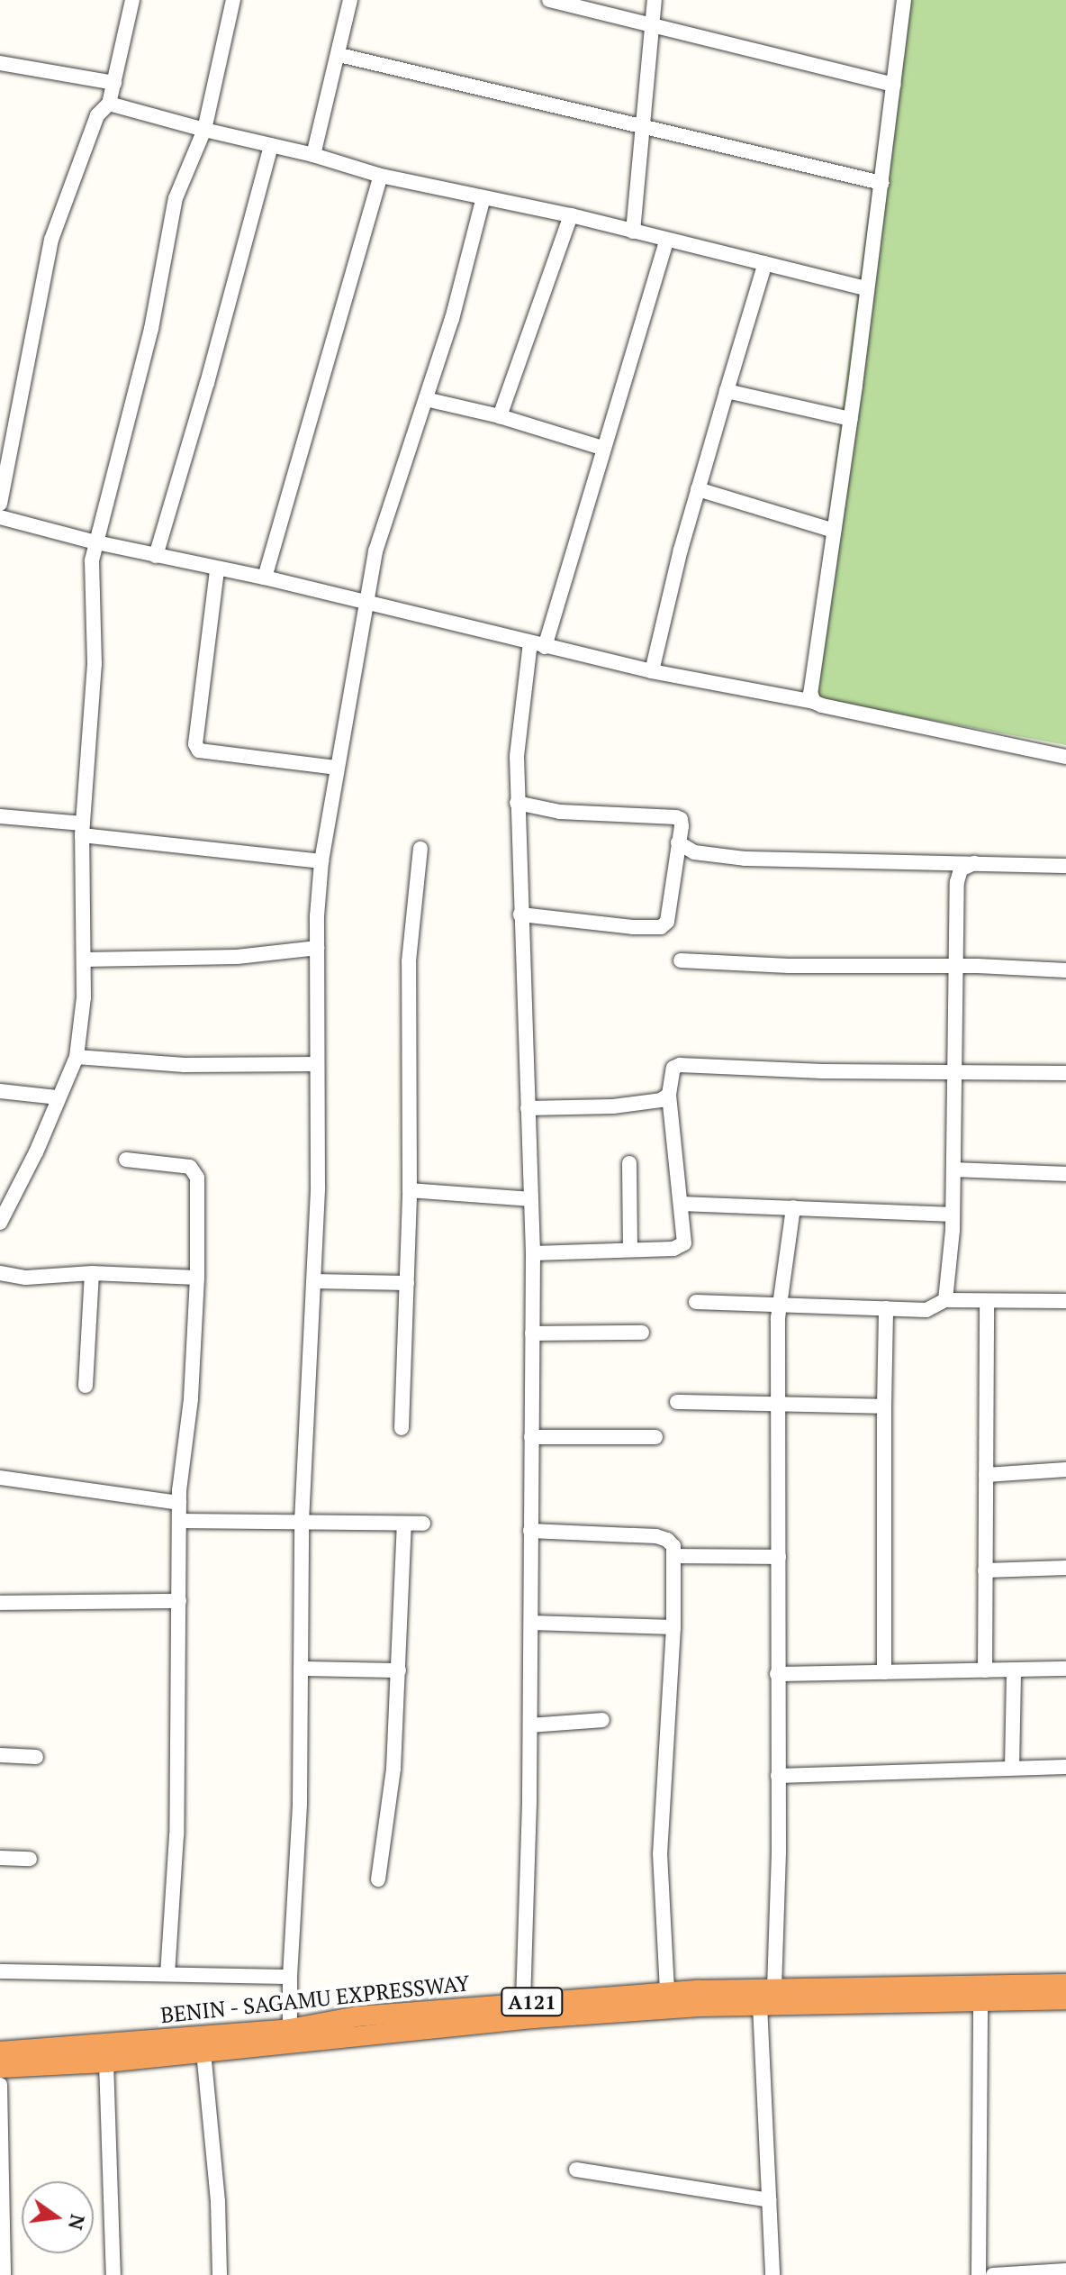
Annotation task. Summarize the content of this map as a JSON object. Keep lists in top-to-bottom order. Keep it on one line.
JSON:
{"streets":{"highway":["BENIN - SAGAMU EXPRESSWAY","A121"]},"north":"right"}
